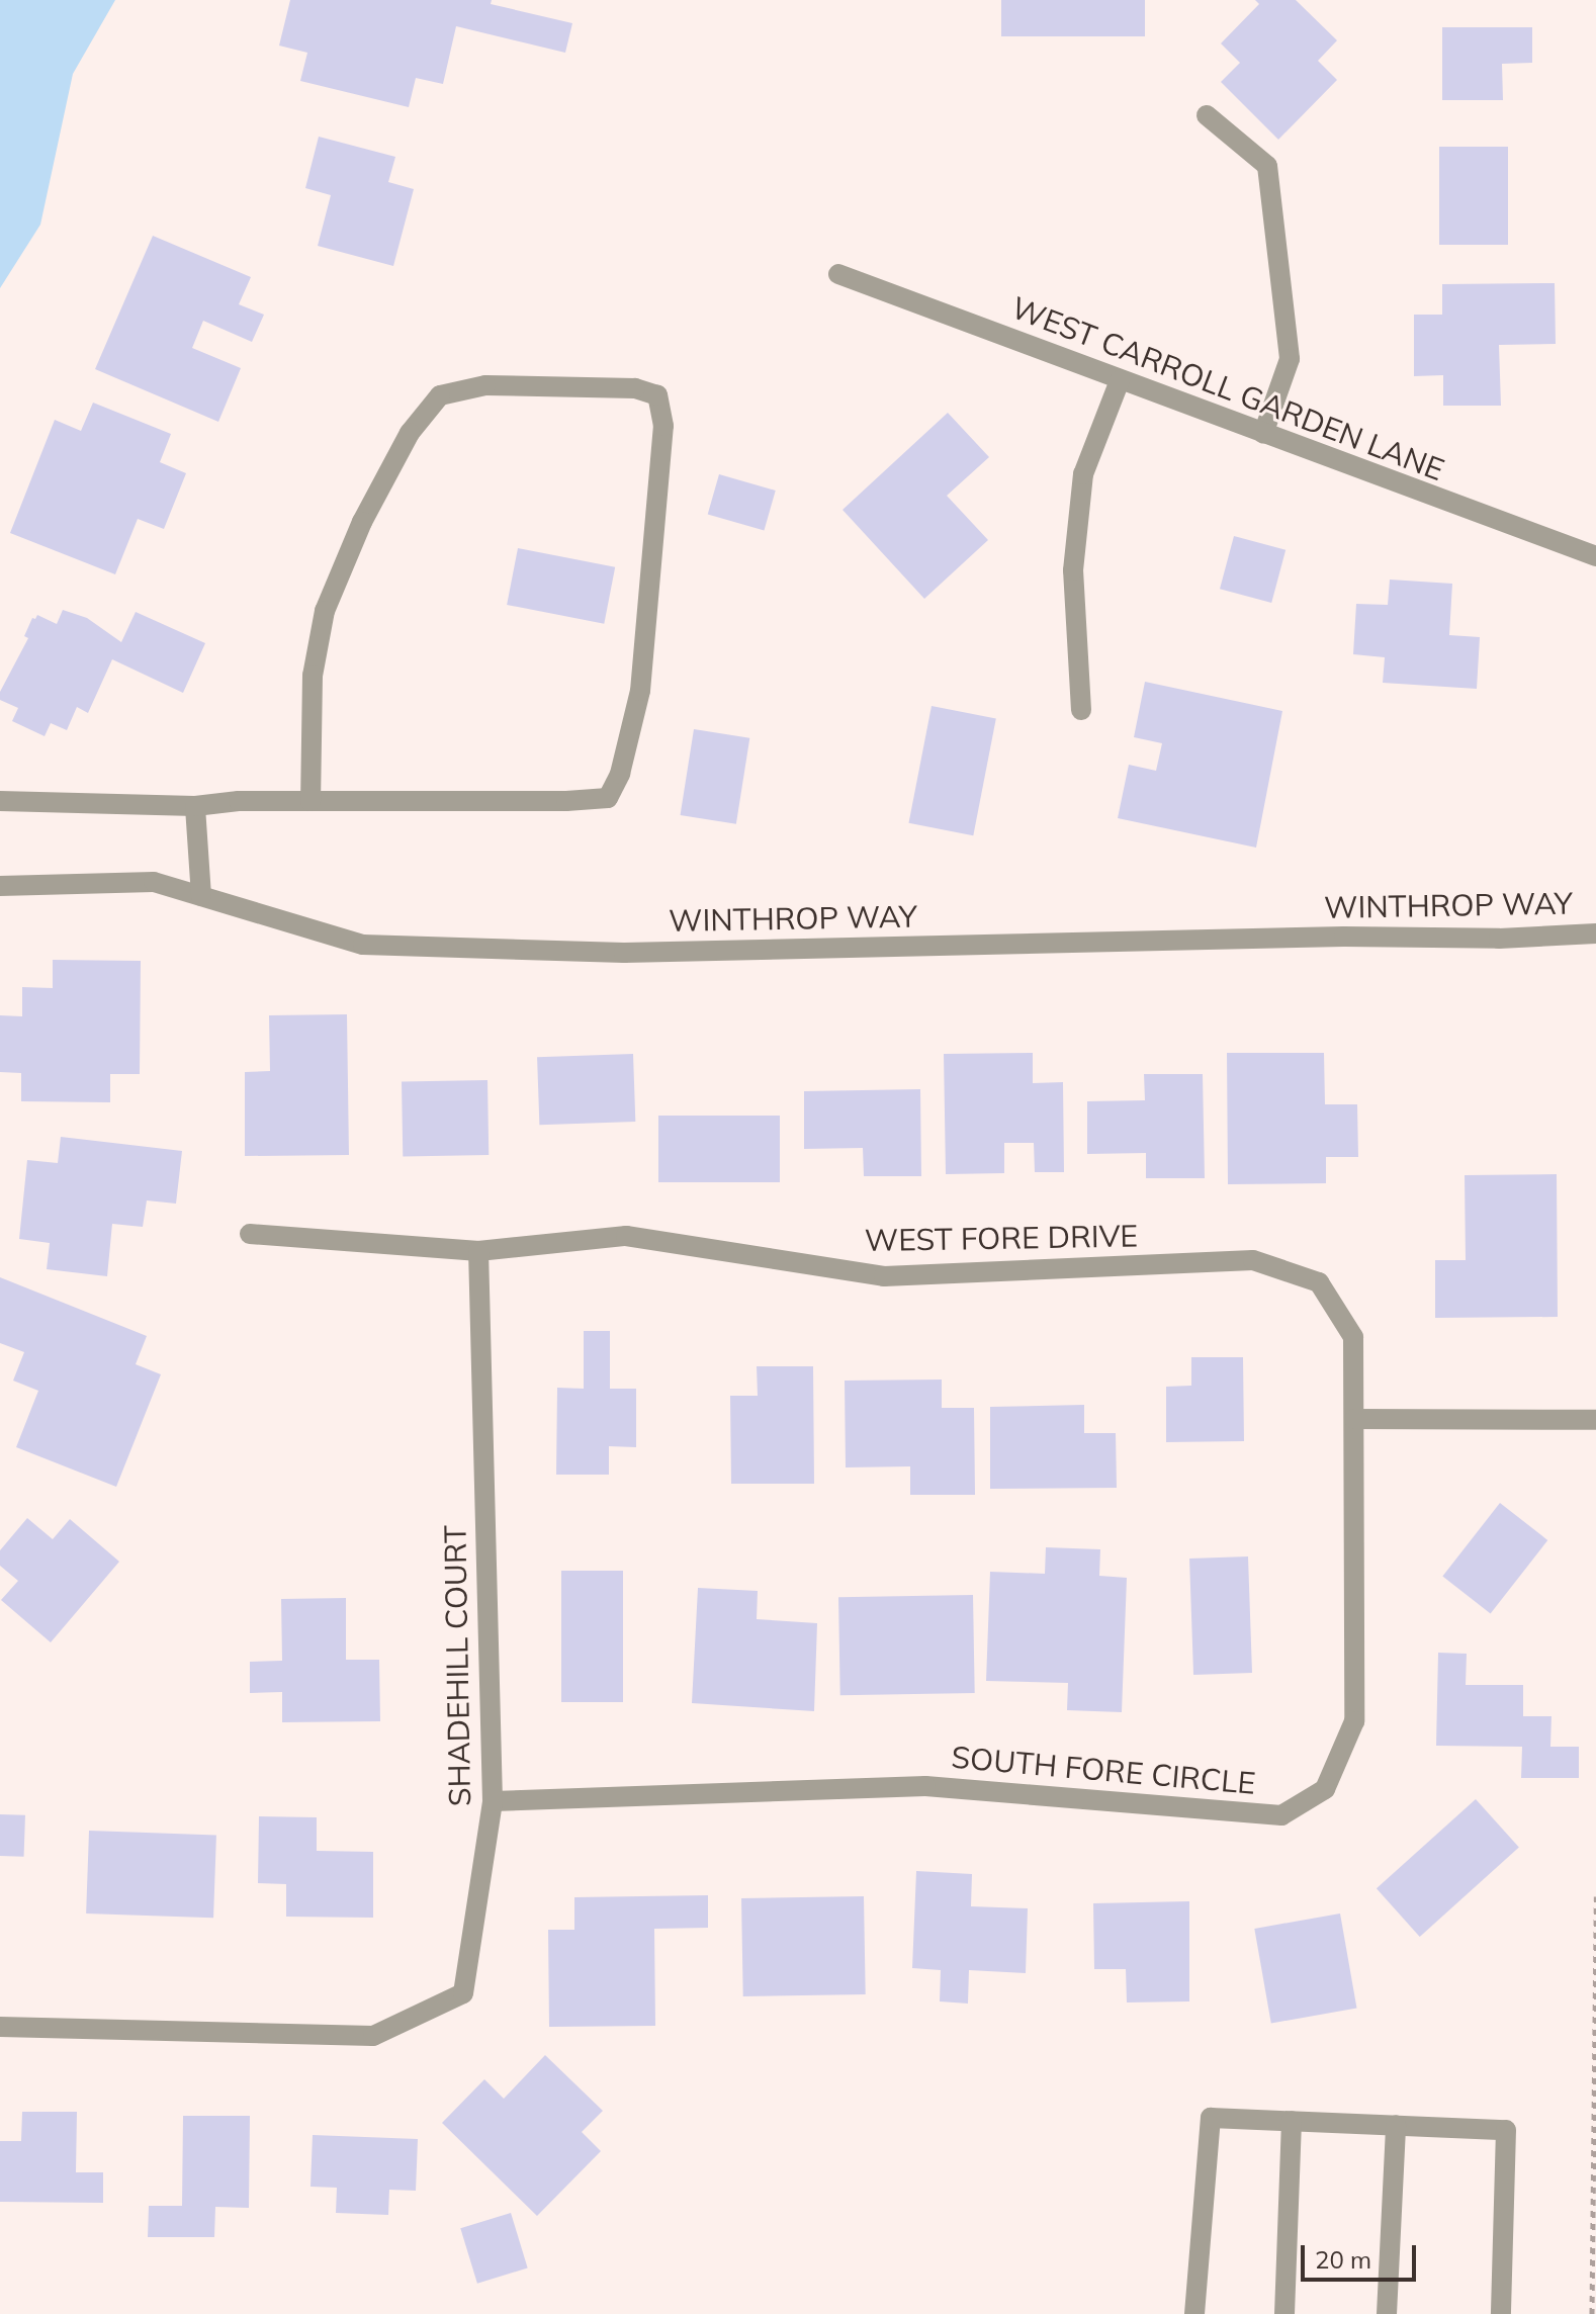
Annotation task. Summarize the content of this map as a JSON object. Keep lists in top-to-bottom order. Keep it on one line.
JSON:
{"streets":{"street":["WEST CARROLL GARDEN LANE","WINTHROP WAY","WEST FORE DRIVE","SHADEHILL COURT","SOUTH FORE CIRCLE"]},"crossings":[["WEST FORE DRIVE","SHADEHILL COURT"],["WEST FORE DRIVE","SOUTH FORE CIRCLE"],["SHADEHILL COURT","SOUTH FORE CIRCLE"]],"scale_bar":"20 m"}
